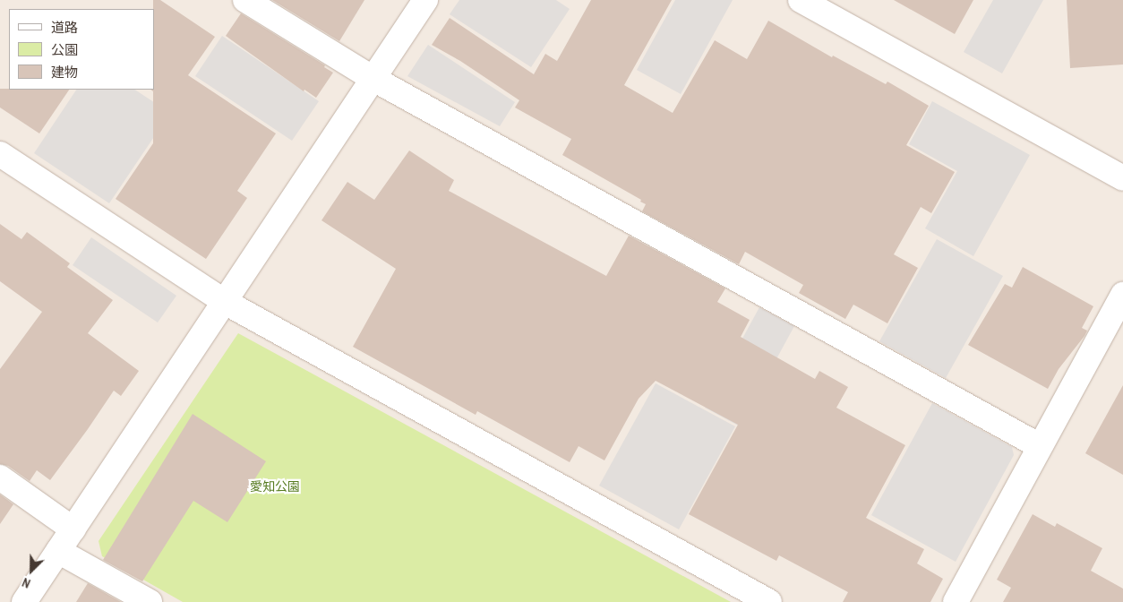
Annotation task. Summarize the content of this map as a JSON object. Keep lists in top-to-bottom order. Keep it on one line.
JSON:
{"parks":["愛知公園"],"legend":["道路","公園","建物"],"north":"bottom left"}
